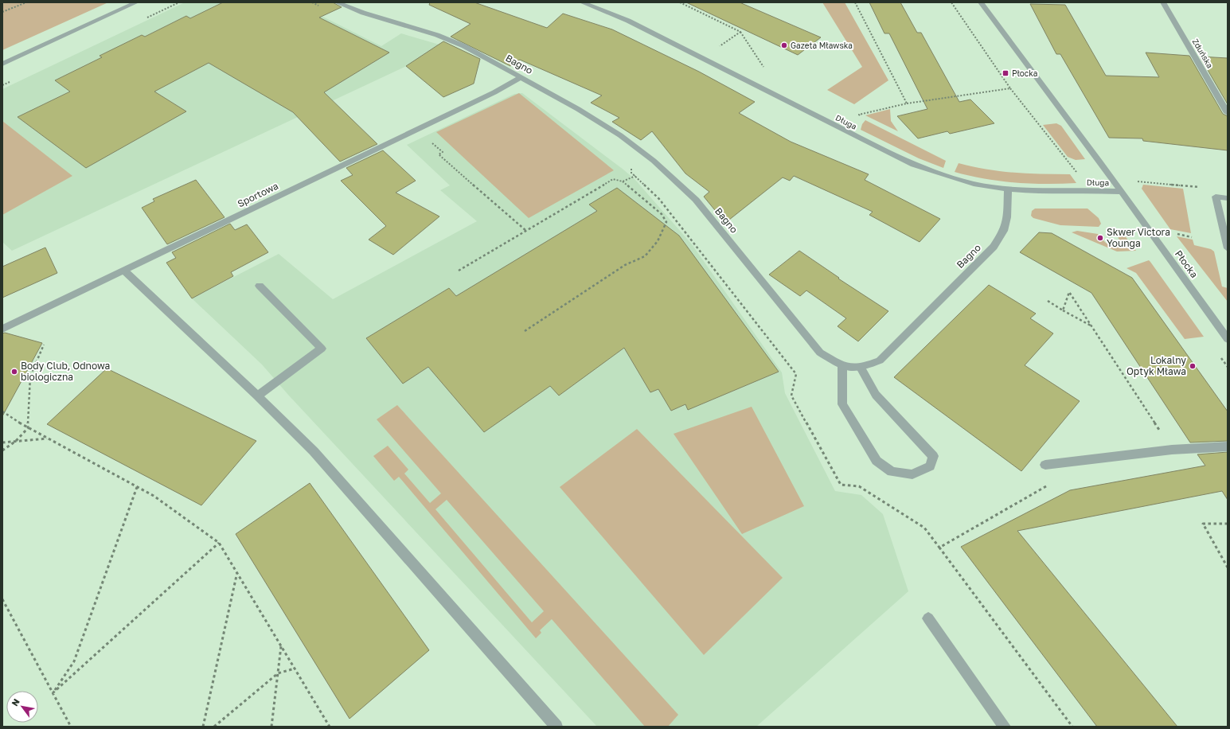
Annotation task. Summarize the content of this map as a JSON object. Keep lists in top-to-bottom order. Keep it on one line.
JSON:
{"streets":{"street":["Zduńska","Bagno","Długa","Sportowa","Płocka"]},"crossings":[["Bagno","Długa"],["Bagno","Sportowa"],["Długa","Płocka"]],"places":{"other":["Gazeta Mławska","Skwer Victora Younga","Lokalny Optyk Mława","Body Club, Odnowa biologiczna"],"transit":["Płocka"]},"north":"top left"}
